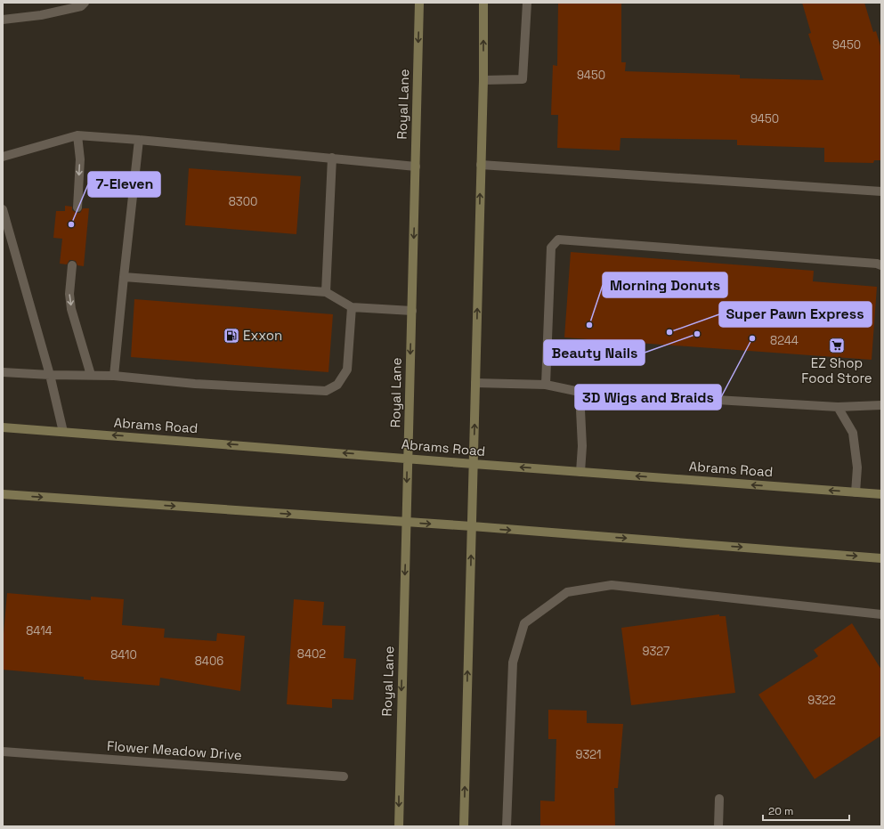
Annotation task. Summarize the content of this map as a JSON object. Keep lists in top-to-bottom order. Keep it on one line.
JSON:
{"streets":{"main road":["Royal Lane","Abrams Road"],"street":["Flower Meadow Drive"]},"crossings":[["Royal Lane","Abrams Road"]],"places":{"other":["7-Eleven","Morning Donuts","Super Pawn Express","Beauty Nails","3D Wigs and Braids"],"fuel station":["Exxon"],"supermarket":["EZ Shop Food Store"]},"house_numbers":["9450","9450","9450","8300","8244","8414","9327","8402","8410","8406","9322","9321"],"scale_bar":"20 m"}
